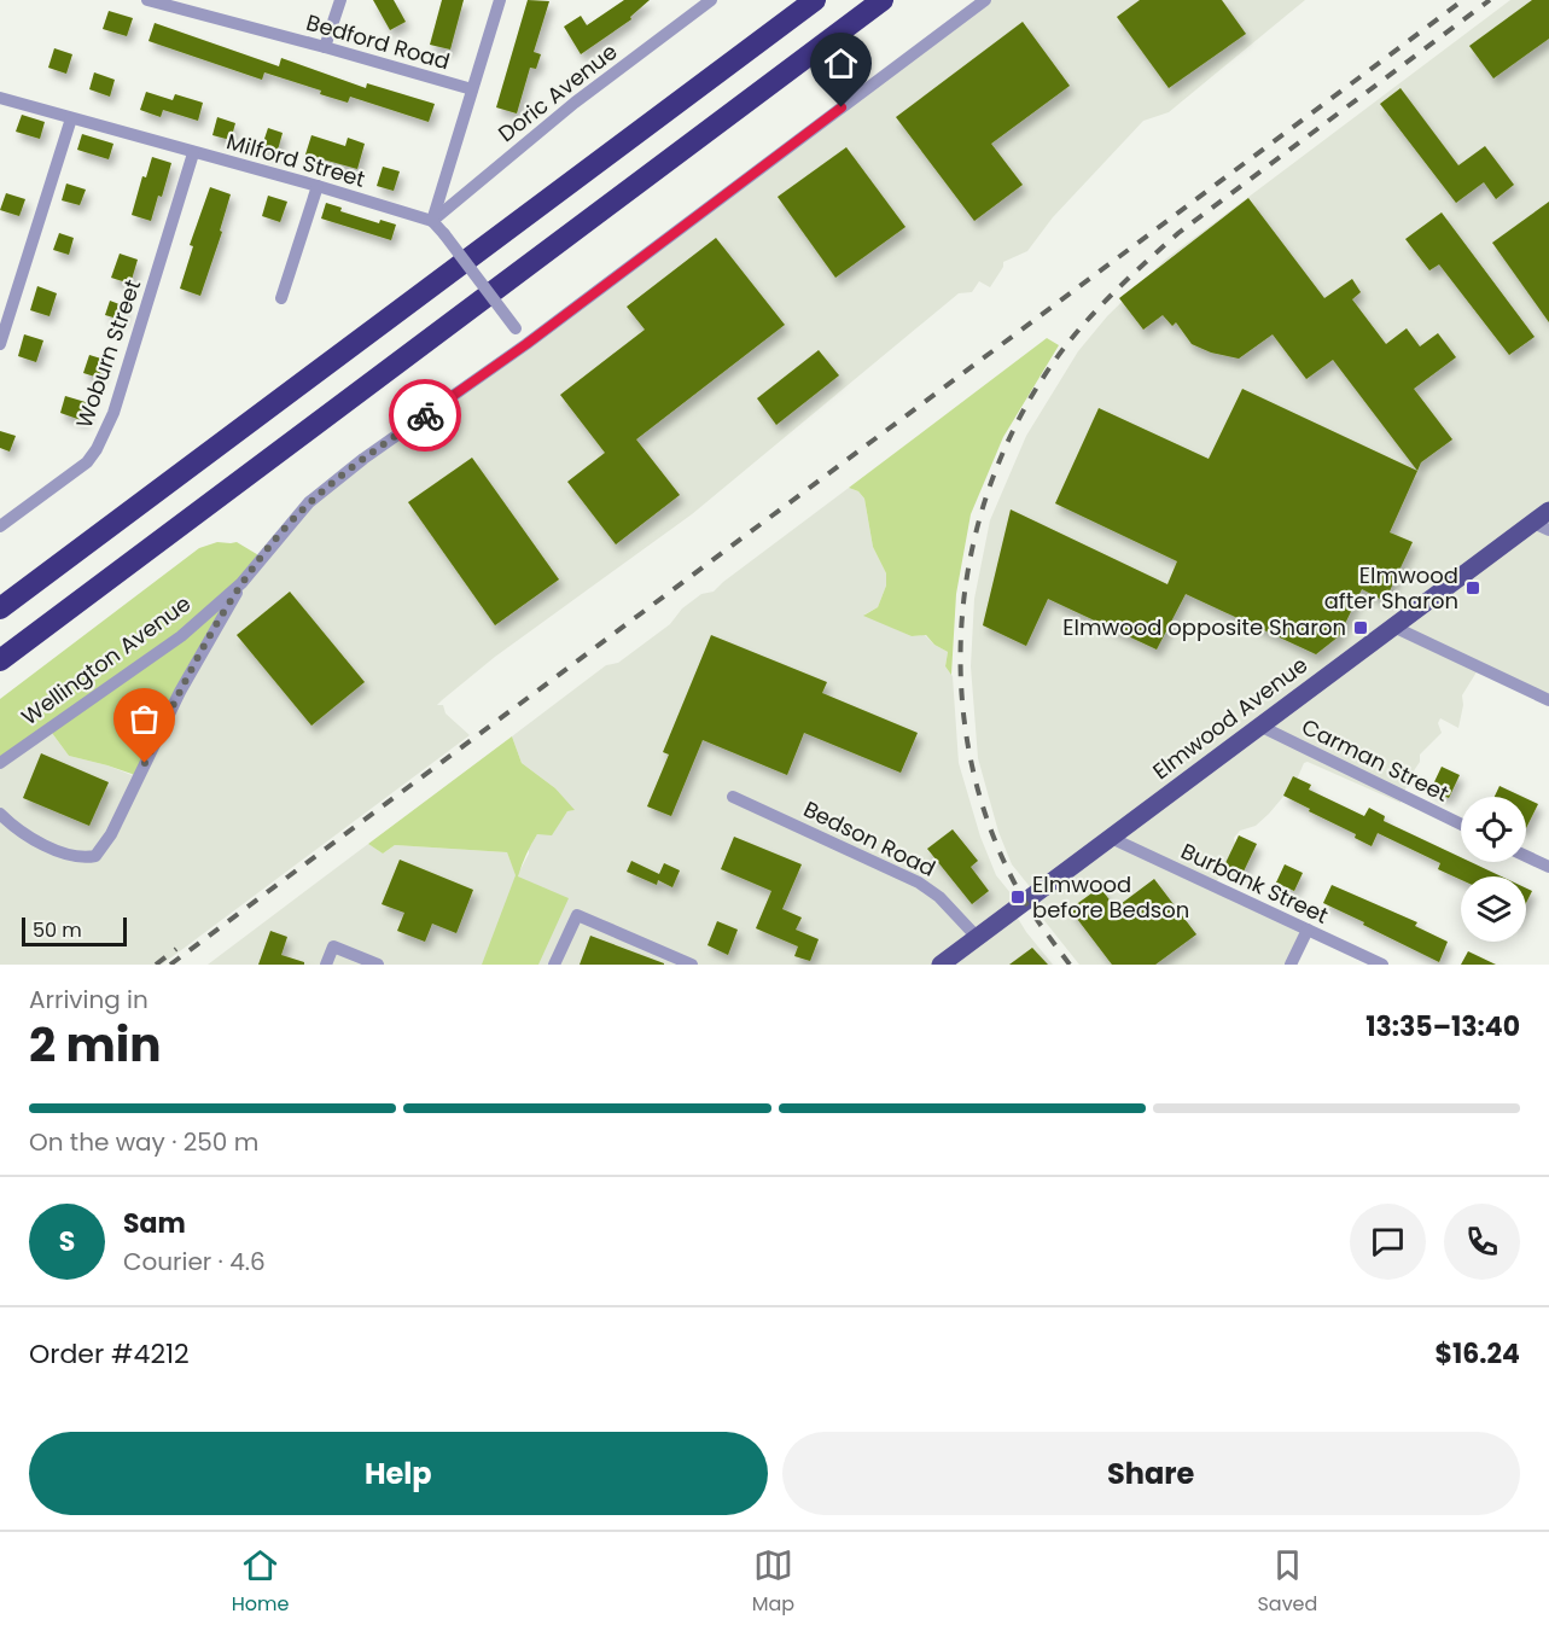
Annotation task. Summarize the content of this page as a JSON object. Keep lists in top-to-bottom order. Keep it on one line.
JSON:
{"streets":{"main road":["Elmwood Avenue"],"street":["Bedford Road","Doric Avenue","Milford Street","Woburn Street","Wellington Avenue","Carman Street","Bedson Road","Burbank Street"]},"crossings":[["Doric Avenue","Milford Street"],["Milford Street","Woburn Street"],["Elmwood Avenue","Carman Street"],["Elmwood Avenue","Bedson Road"],["Elmwood Avenue","Burbank Street"]],"places":{"transit":["Elmwood after Sharon","Elmwood opposite Sharon","Elmwood before Bedson"]},"scale_bar":"50 m","page":{"scale":"50 m","heading":["2 min","Arriving in","13:35–13:40"],"panel":["Sam","Courier · 4.6","Order #4212","$16.24"],"bar":"On the way · 250 m","round":"S","buttons":["Help","Share"],"tabs":["Home","Map","Saved"]}}
